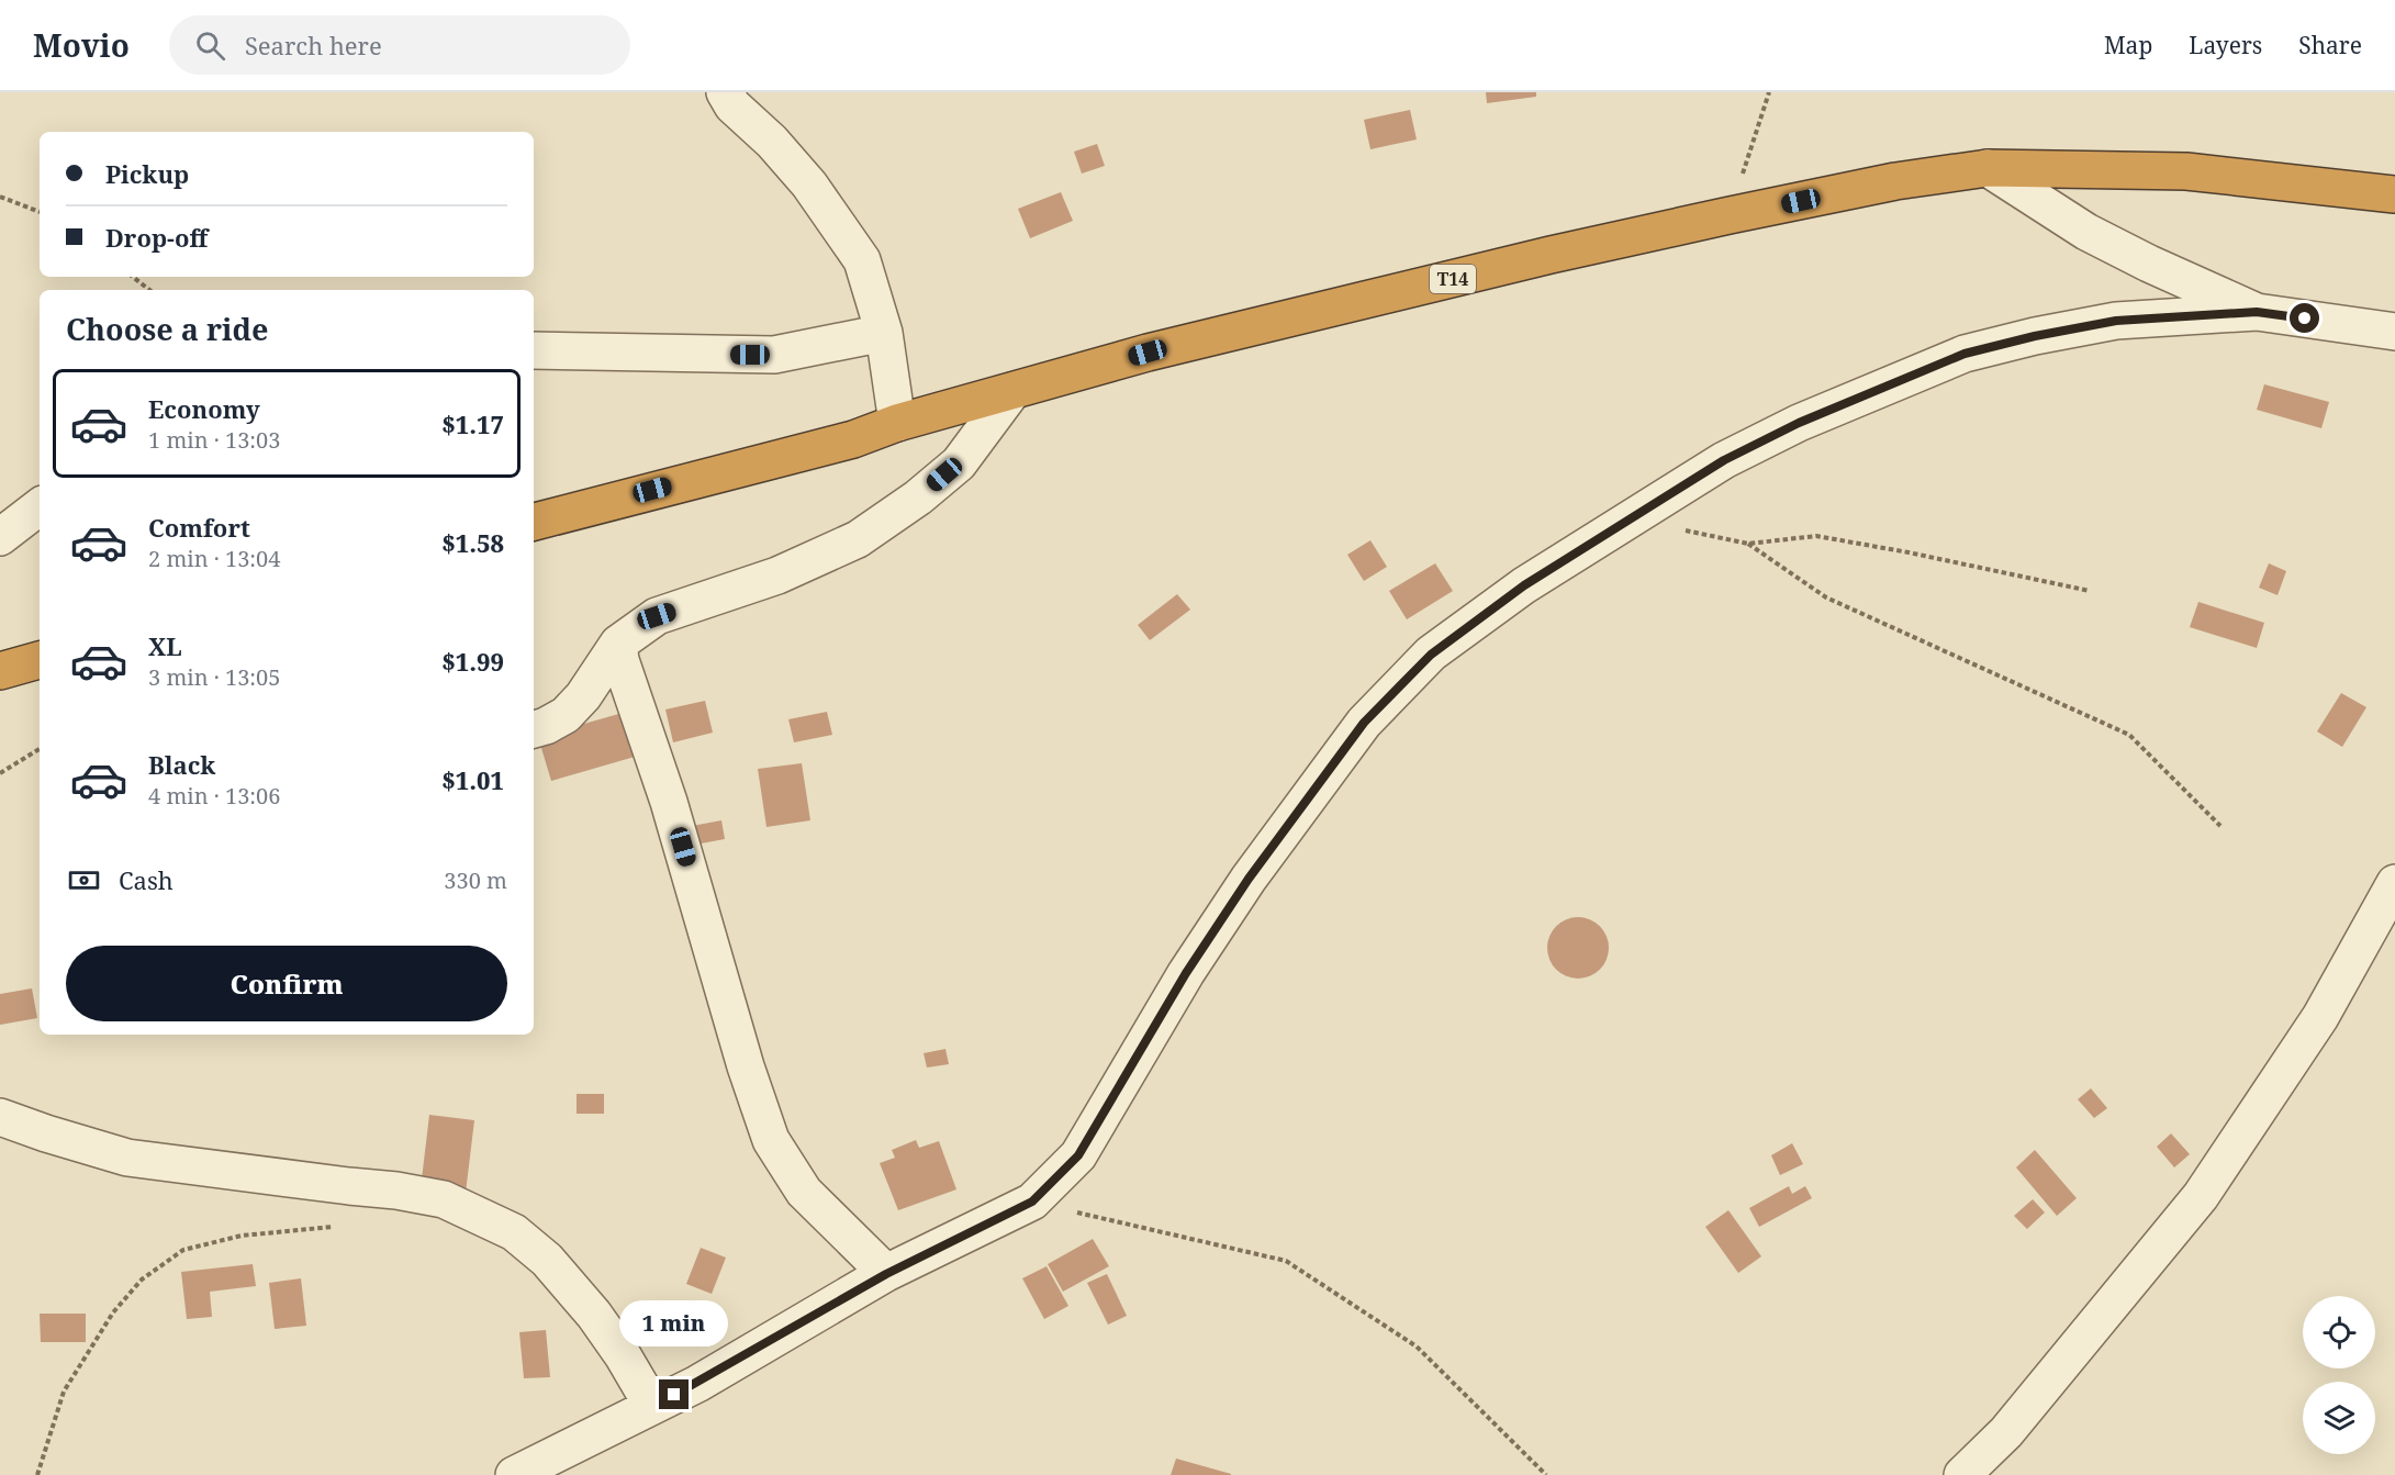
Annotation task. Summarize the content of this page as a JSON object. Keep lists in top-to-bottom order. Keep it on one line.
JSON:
{"streets":{"highway":["T14"]},"page":{"header":"Movio","search":"Search here","nav":["Map","Layers","Share"],"banner":["Pickup","Drop-off"],"heading":"Choose a ride","list":[{"name":"Economy","note":"1 min · 13:03","value":"$1.17"},{"name":"Comfort","note":"2 min · 13:04","value":"$1.58"},{"name":"XL","note":"3 min · 13:05","value":"$1.99"},{"name":"Black","note":"4 min · 13:06","value":"$1.01"}],"pay":["Cash","330 m"],"buttons":"Confirm","bubble":"1 min"}}
